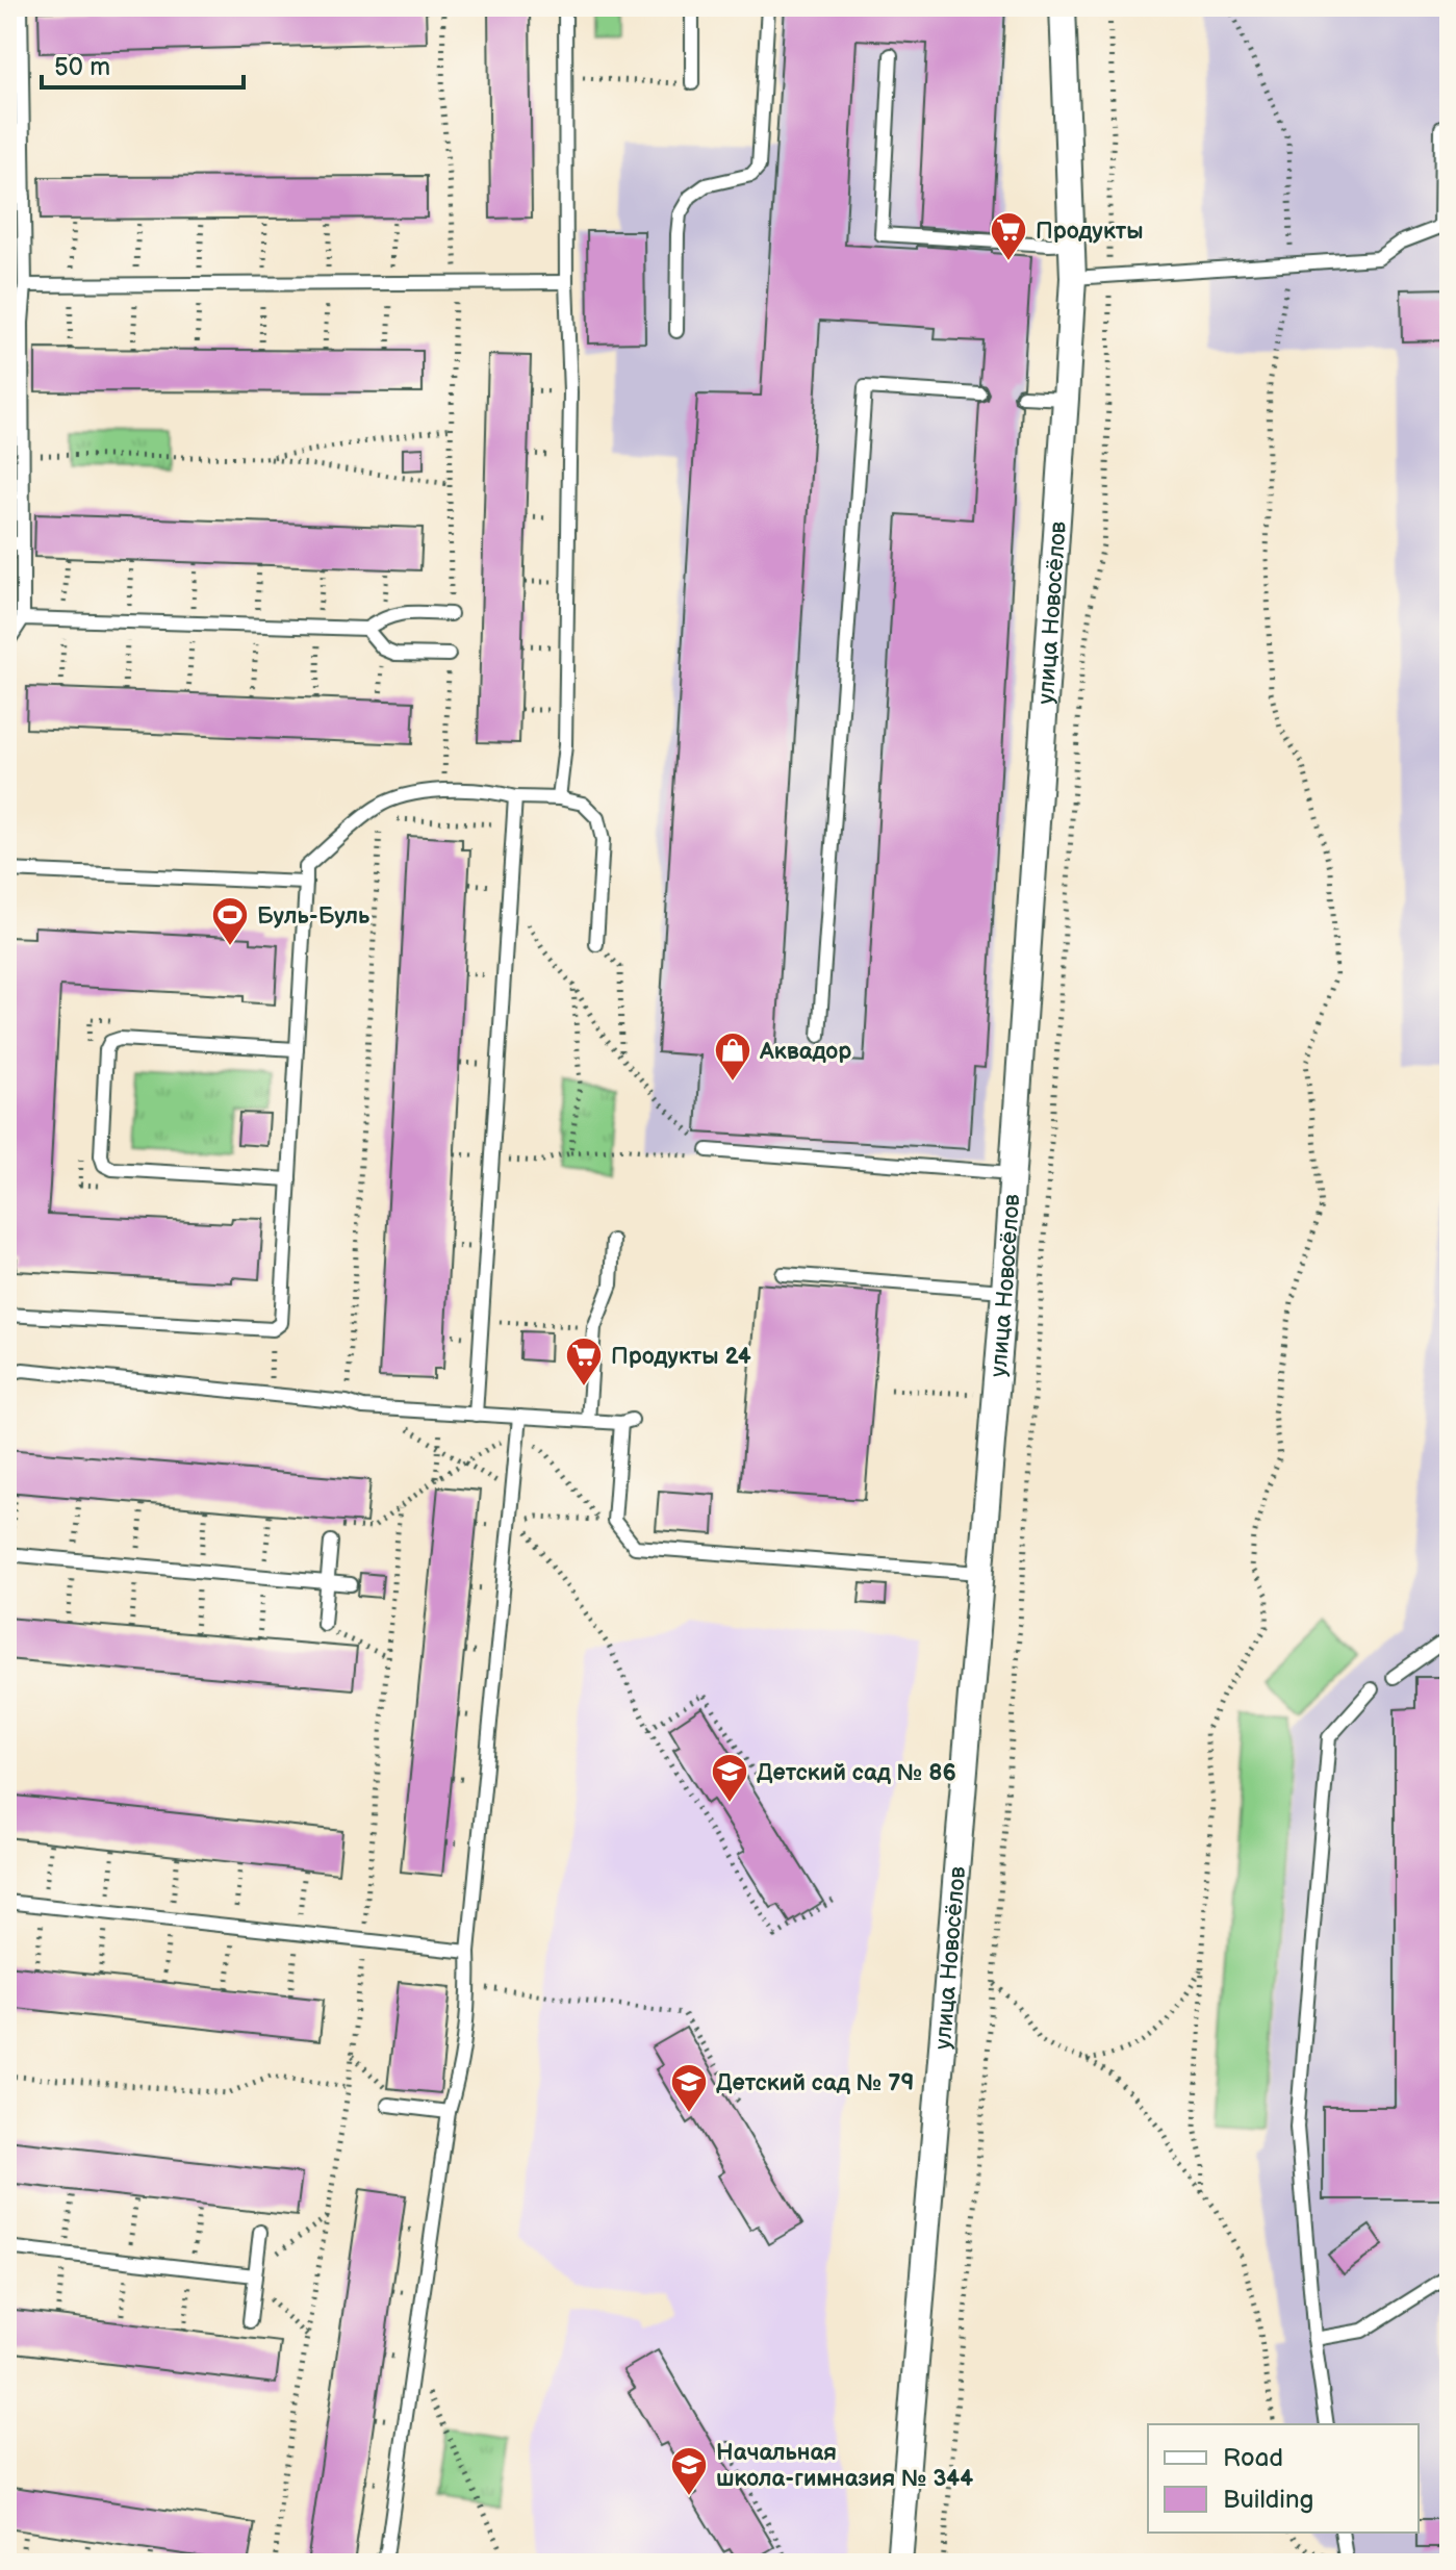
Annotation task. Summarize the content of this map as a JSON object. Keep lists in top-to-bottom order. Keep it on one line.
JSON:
{"streets":{"street":["улица Новосёлов"]},"places":{"supermarket":["Продукты","Продукты 24"],"sports":["Буль-Буль"],"shop":["Аквадор"],"school or university":["Детский сад № 86","Детский сад № 79","Начальная школа-гимназия № 344"]},"legend":["Road","Building"],"scale_bar":"50 m"}
